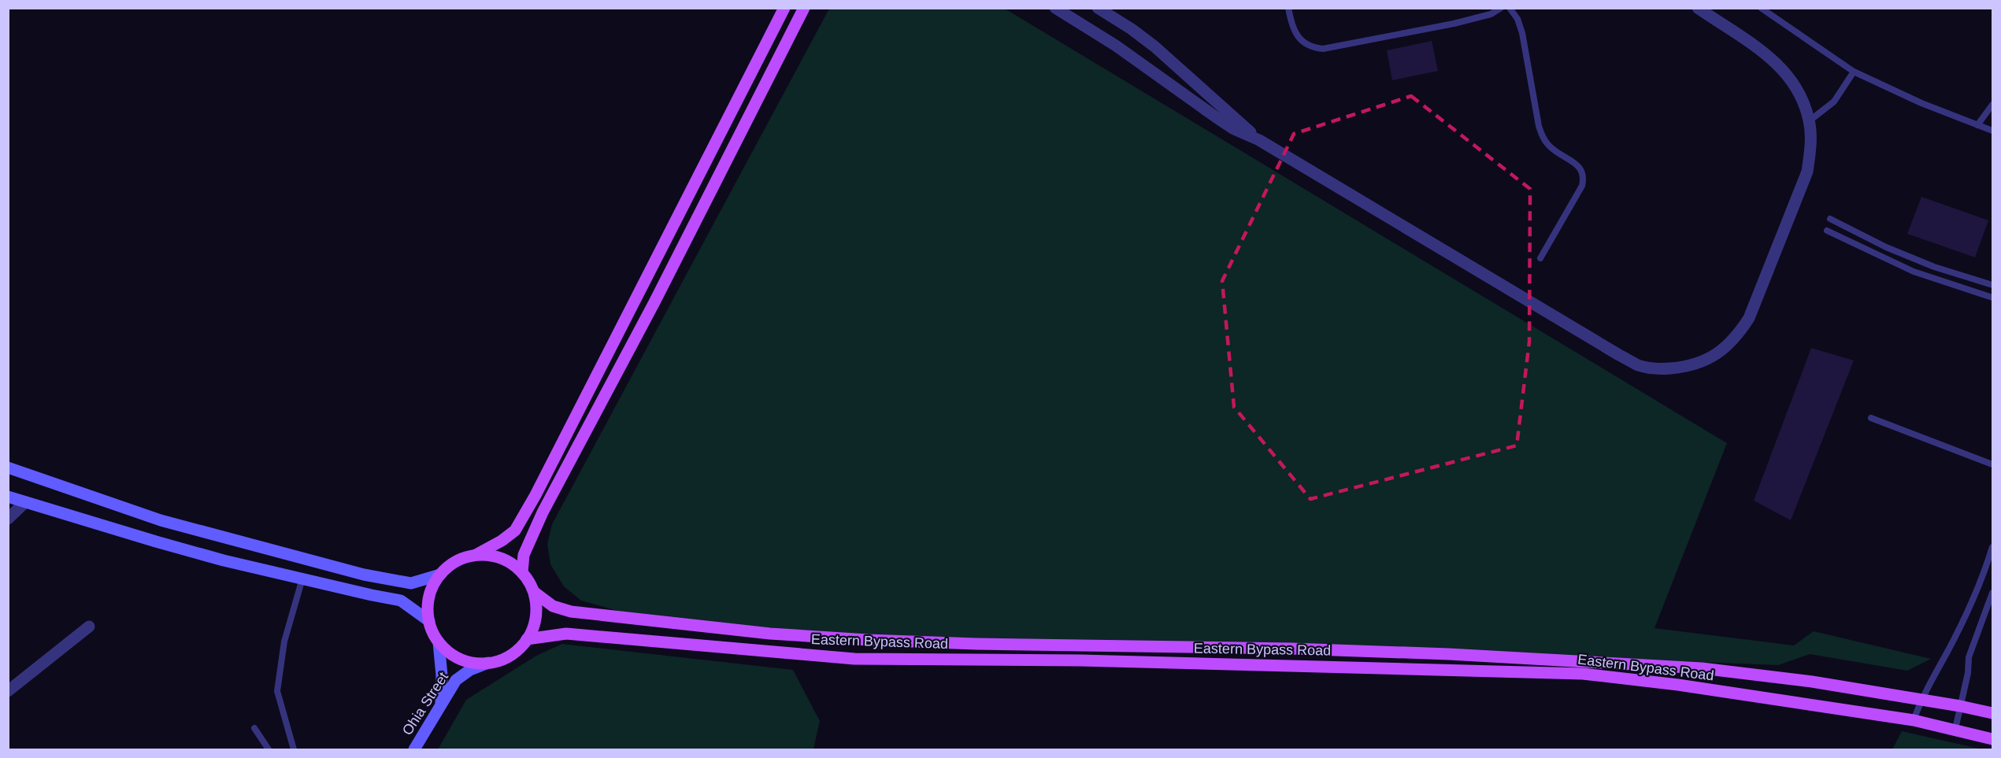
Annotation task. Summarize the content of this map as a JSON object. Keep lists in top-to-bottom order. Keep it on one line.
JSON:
{"streets":{"main road":["Eastern Bypass Road"],"street":["Ohia Street"]},"crossings":[["Eastern Bypass Road","Ohia Street"]]}
